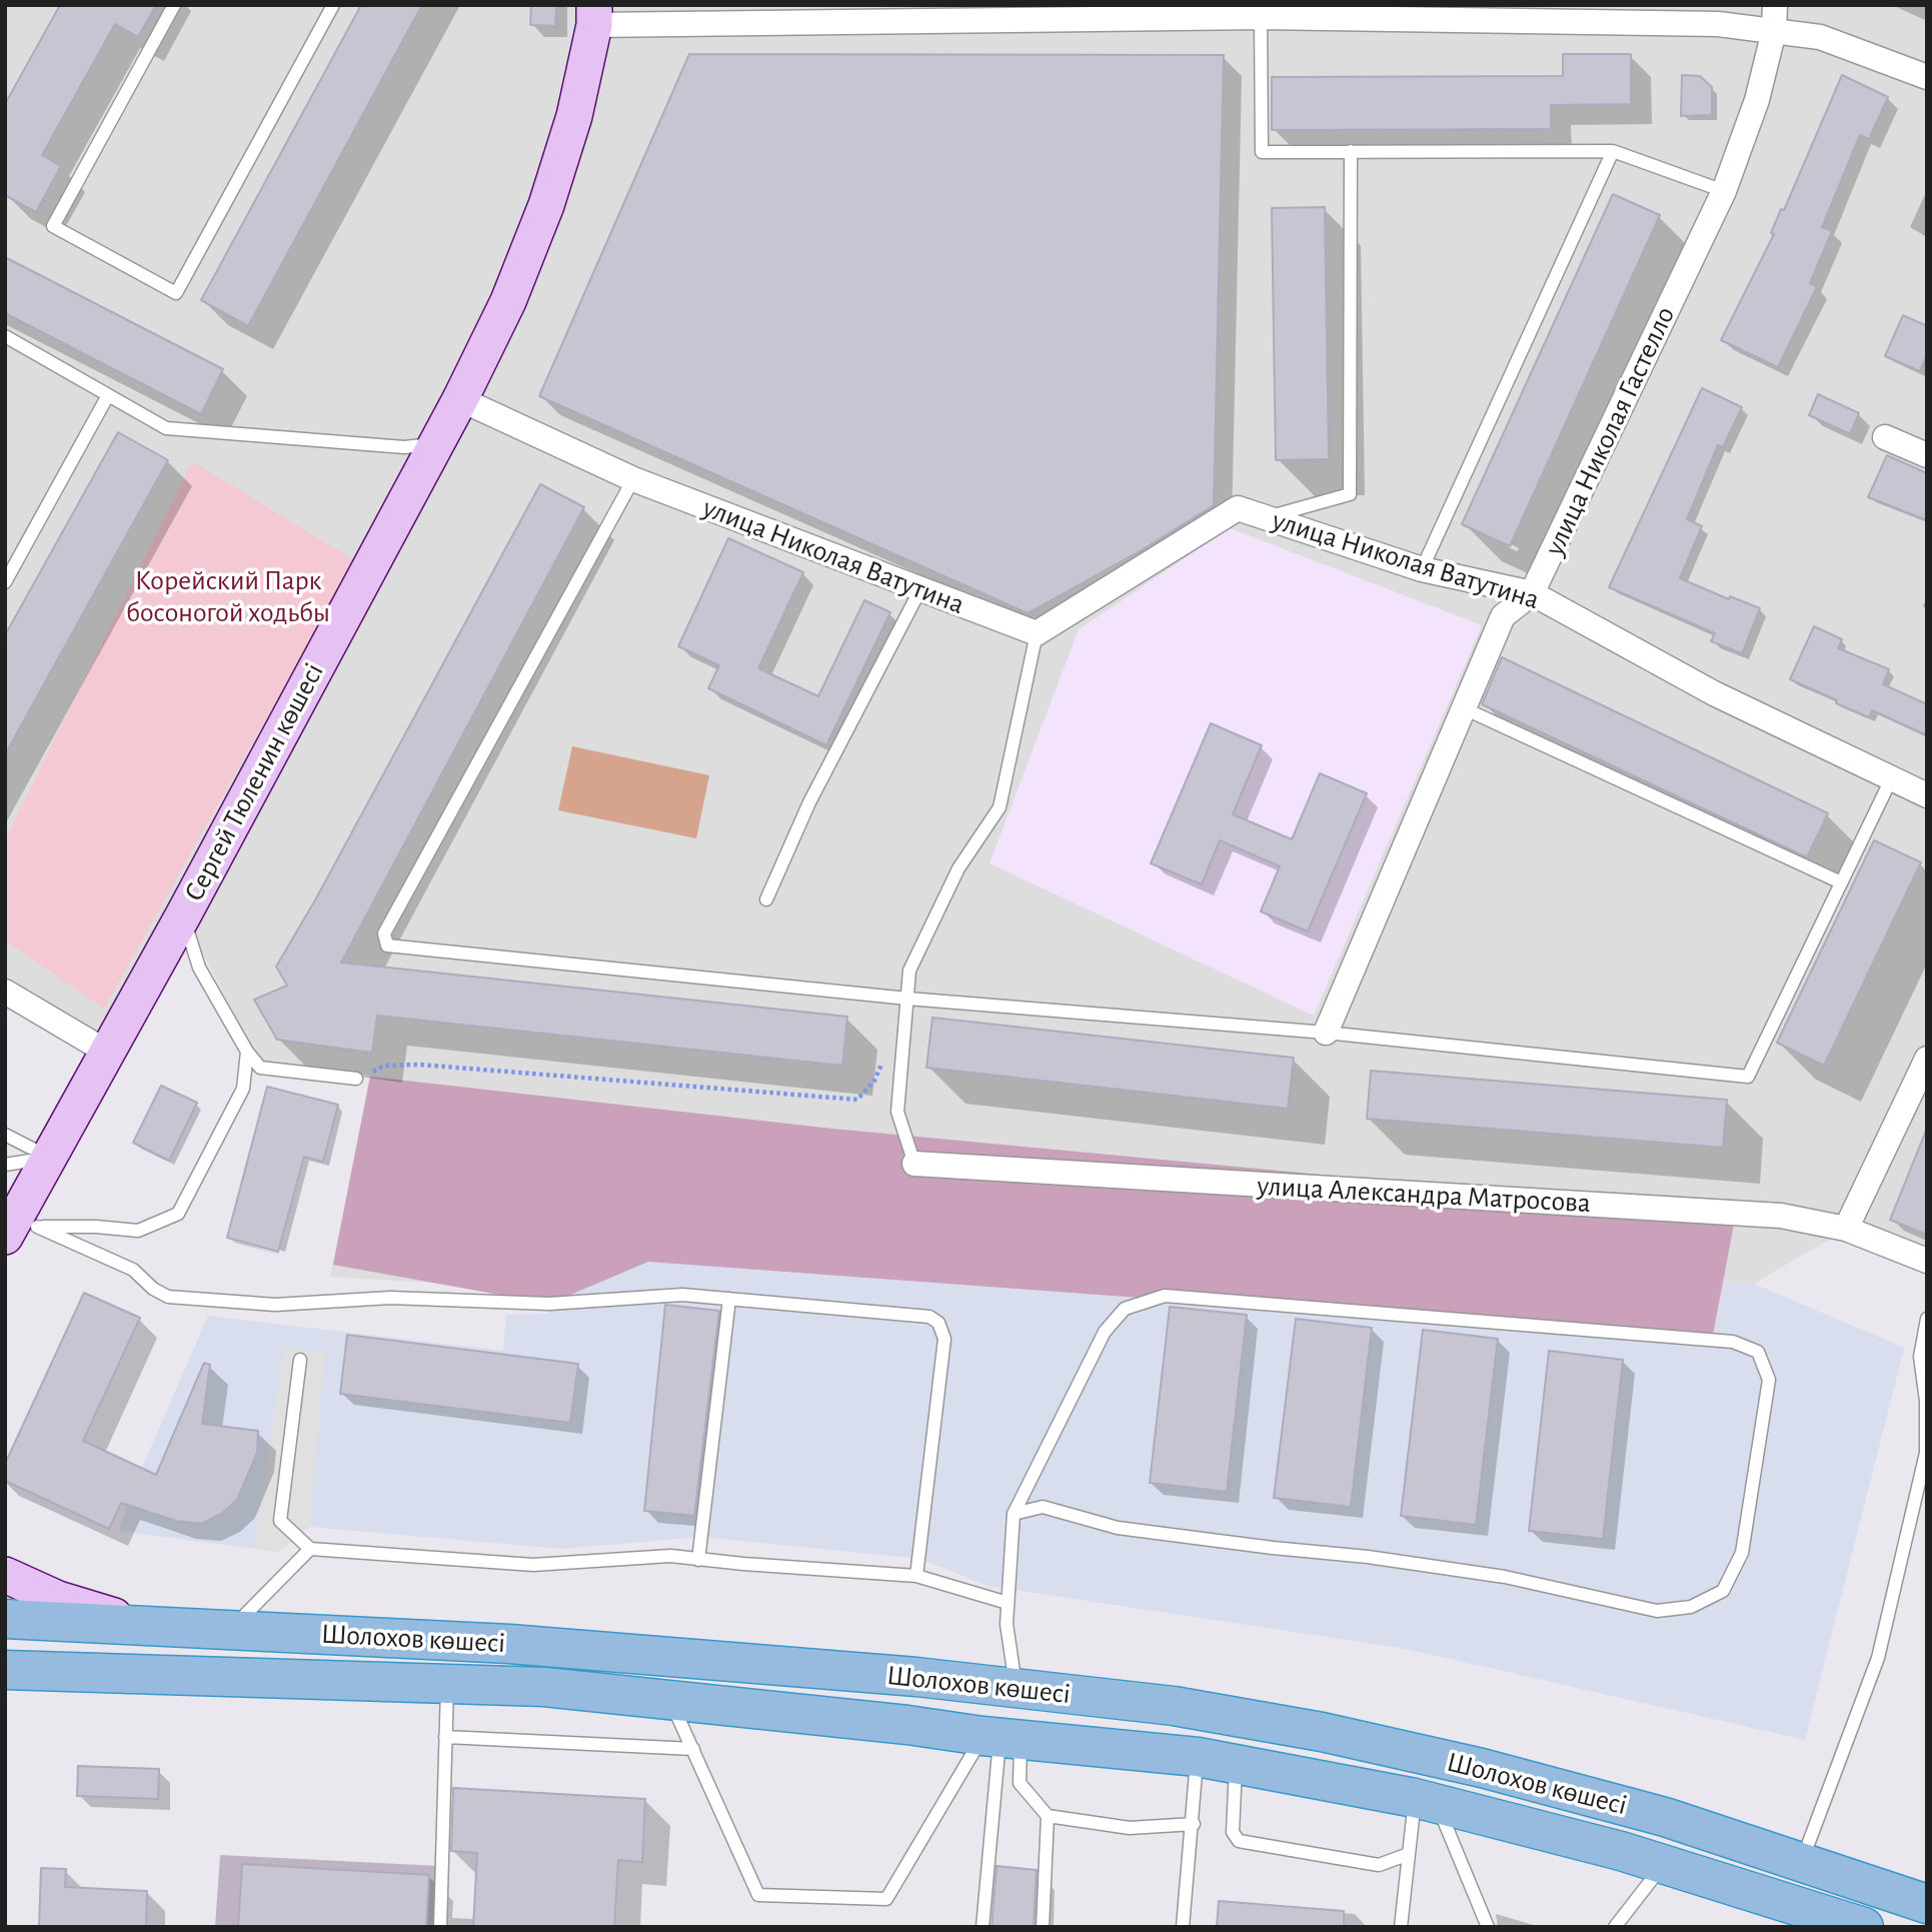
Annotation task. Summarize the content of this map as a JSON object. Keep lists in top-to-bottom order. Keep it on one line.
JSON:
{"streets":{"highway":["Шолохов көшесі"],"main road":["Сергей Тюленин көшесі"],"street":["улица Николая Гастелло","улица Николая Ватутина","улица Александра Матросова"]},"crossings":[["улица Николая Гастелло","улица Николая Ватутина"],["улица Николая Ватутина","Сергей Тюленин көшесі"]],"parks":["Корейский Парк босоногой ходьбы"]}
